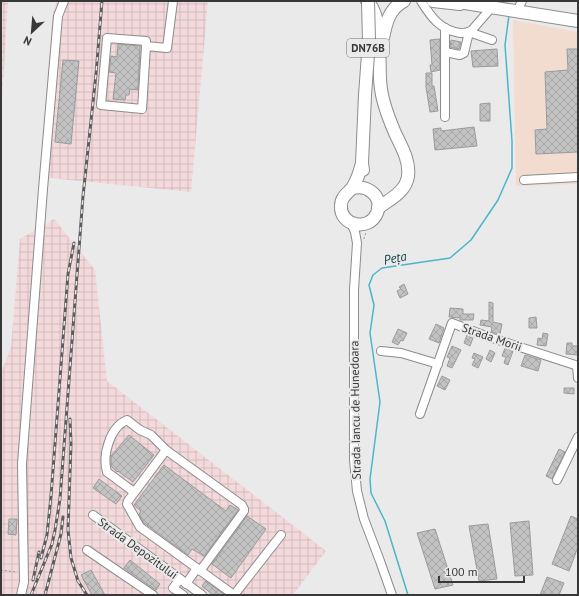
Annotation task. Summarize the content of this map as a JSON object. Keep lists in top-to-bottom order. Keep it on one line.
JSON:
{"streets":{"highway":["DN76B"],"street":["Strada Morii","Strada Iancu de Hunedoara","Strada Depozitului"]},"crossings":[["DN76B","Strada Iancu de Hunedoara"]],"water":["Peța"],"scale_bar":"100 m","north":"bottom left"}
